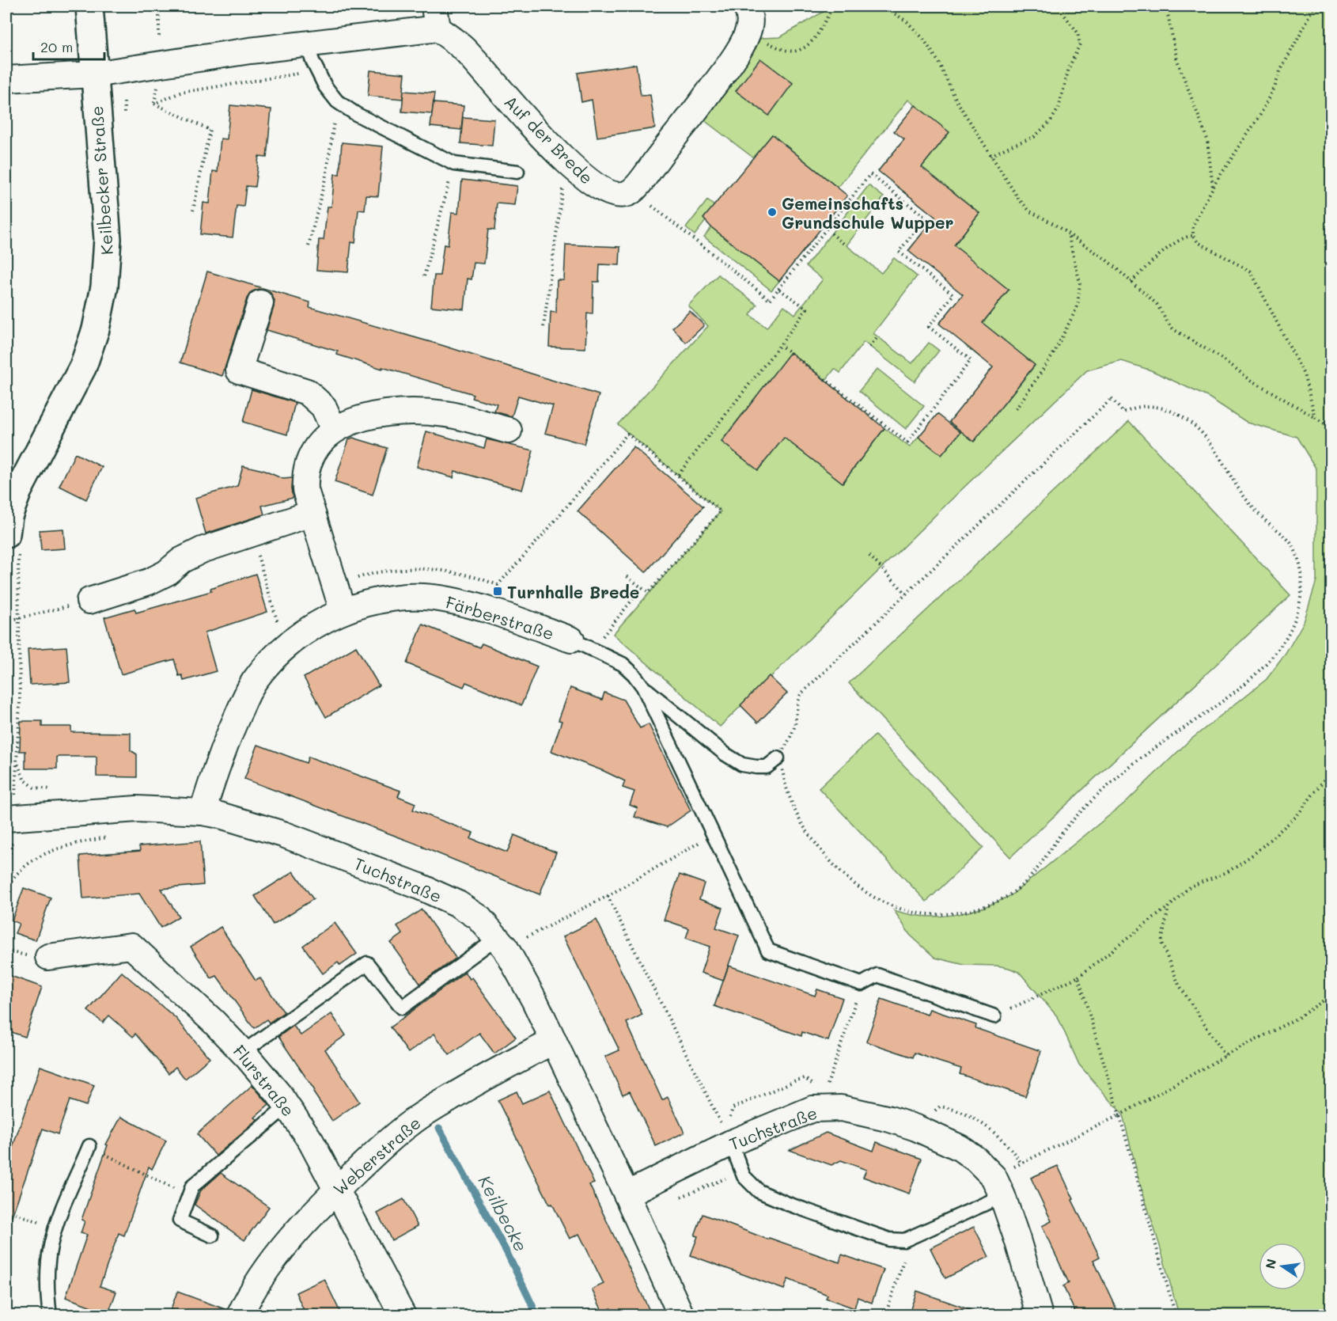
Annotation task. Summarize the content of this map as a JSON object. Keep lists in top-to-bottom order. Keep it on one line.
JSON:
{"streets":{"main road":["Keilbecker Straße"],"street":["Auf der Brede","Färberstraße","Tuchstraße","Flurstraße","Weberstraße"]},"crossings":[["Auf der Brede","Keilbecker Straße"],["Färberstraße","Tuchstraße"],["Tuchstraße","Weberstraße"],["Flurstraße","Weberstraße"]],"water":["Keilbecke"],"places":{"other":["Gemeinschafts Grundschule Wupper"],"transit":["Turnhalle Brede"]},"scale_bar":"20 m","north":"left"}
